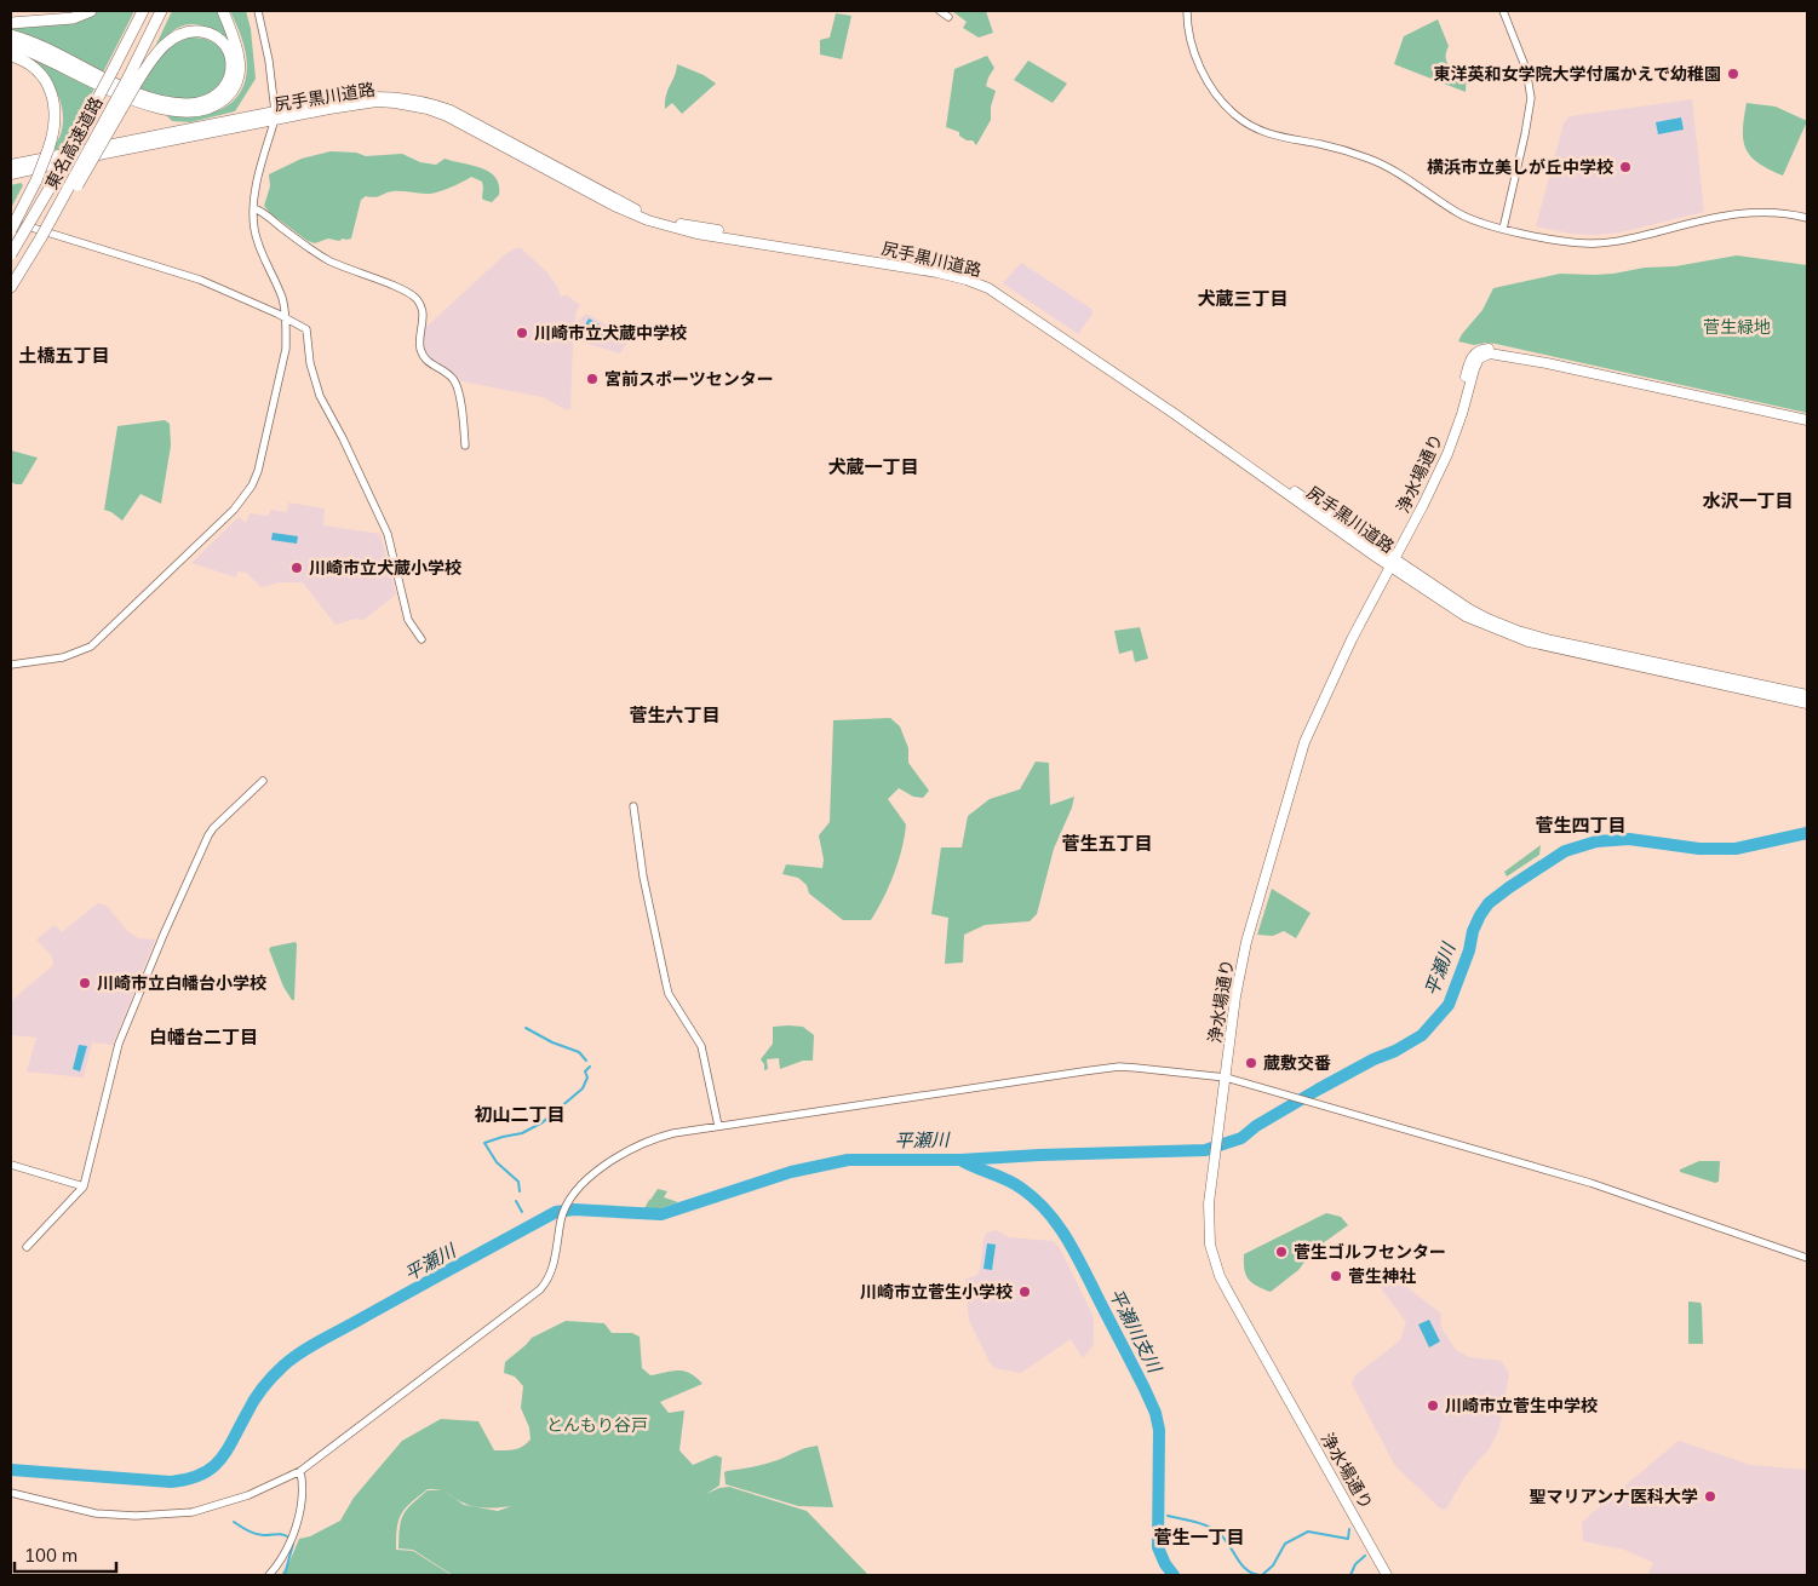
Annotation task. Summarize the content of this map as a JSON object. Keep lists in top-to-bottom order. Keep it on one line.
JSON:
{"streets":{"highway":["東名高速道路"],"main road":["尻手黒川道路","浄水場通り"]},"crossings":[["尻手黒川道路","浄水場通り"]],"districts":["犬蔵三丁目","土橋五丁目","犬蔵一丁目","水沢一丁目","菅生六丁目","菅生四丁目","菅生五丁目","白幡台二丁目","初山二丁目","菅生一丁目"],"water":["平瀬川","平瀬川支川"],"parks":["菅生緑地","とんもり谷戸"],"places":["東洋英和女学院大学付属かえで幼稚園","横浜市立美しが丘中学校","川崎市立犬蔵中学校","宮前スポーツセンター","川崎市立犬蔵小学校","川崎市立白幡台小学校","蔵敷交番","菅生ゴルフセンター","菅生神社","川崎市立菅生小学校","川崎市立菅生中学校","聖マリアンナ医科大学"],"scale_bar":"100 m"}
